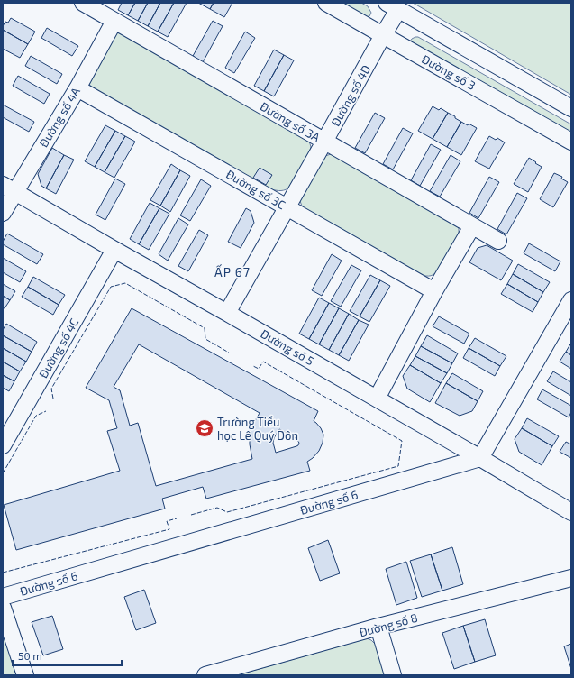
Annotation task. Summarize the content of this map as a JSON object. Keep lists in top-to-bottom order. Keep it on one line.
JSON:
{"streets":{"street":["Đường số 3","Đường số 4D","Đường số 4A","Đường số 3A","Đường số 3C","Đường số 5","Đường số 4C","Đường số 6","Đường số 8"]},"crossings":[["Đường số 3","Đường số 4D"],["Đường số 4D","Đường số 3A"],["Đường số 4D","Đường số 3C"],["Đường số 4D","Đường số 5"],["Đường số 4A","Đường số 3A"],["Đường số 4A","Đường số 3C"],["Đường số 4A","Đường số 5"],["Đường số 5","Đường số 4C"],["Đường số 5","Đường số 6"]],"districts":["ẤP 67"],"places":{"school or university":["Trường Tiểu học Lê Quý Đôn"]},"scale_bar":"50 m"}
